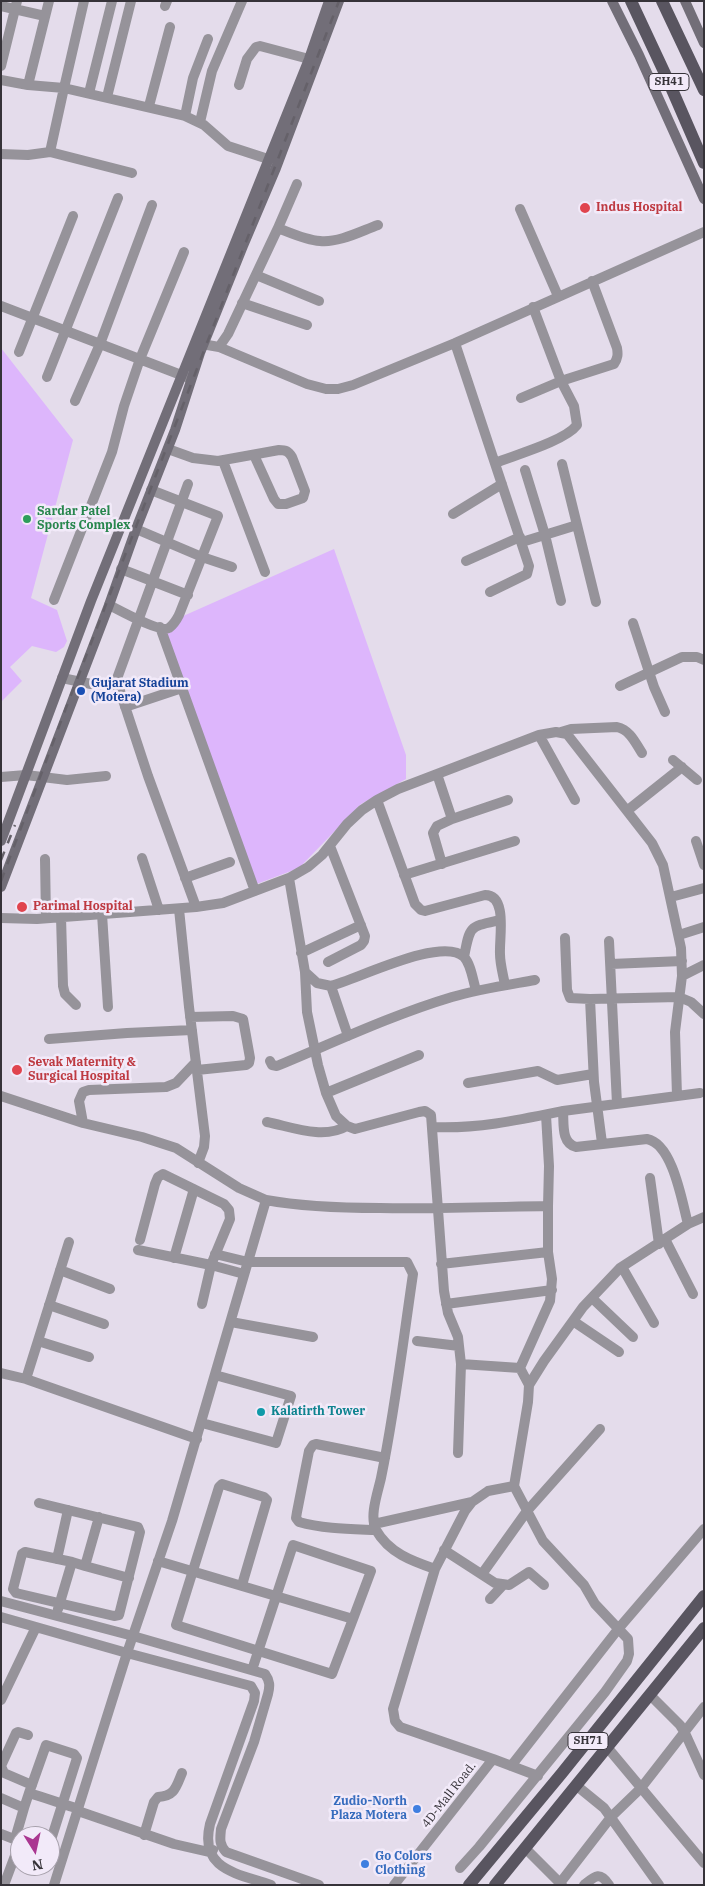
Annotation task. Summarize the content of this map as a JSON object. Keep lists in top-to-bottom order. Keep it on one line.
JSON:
{"streets":{"main road":["SH41","SH71"],"street":["4D-Mall Road."]},"places":["Indus Hospital","Sardar Patel Sports Complex","Gujarat Stadium (Motera)","Parimal Hospital","Sevak Maternity & Surgical Hospital","Kalatirth Tower","Zudio-North Plaza Motera","Go Colors Clothing"],"north":"bottom"}
